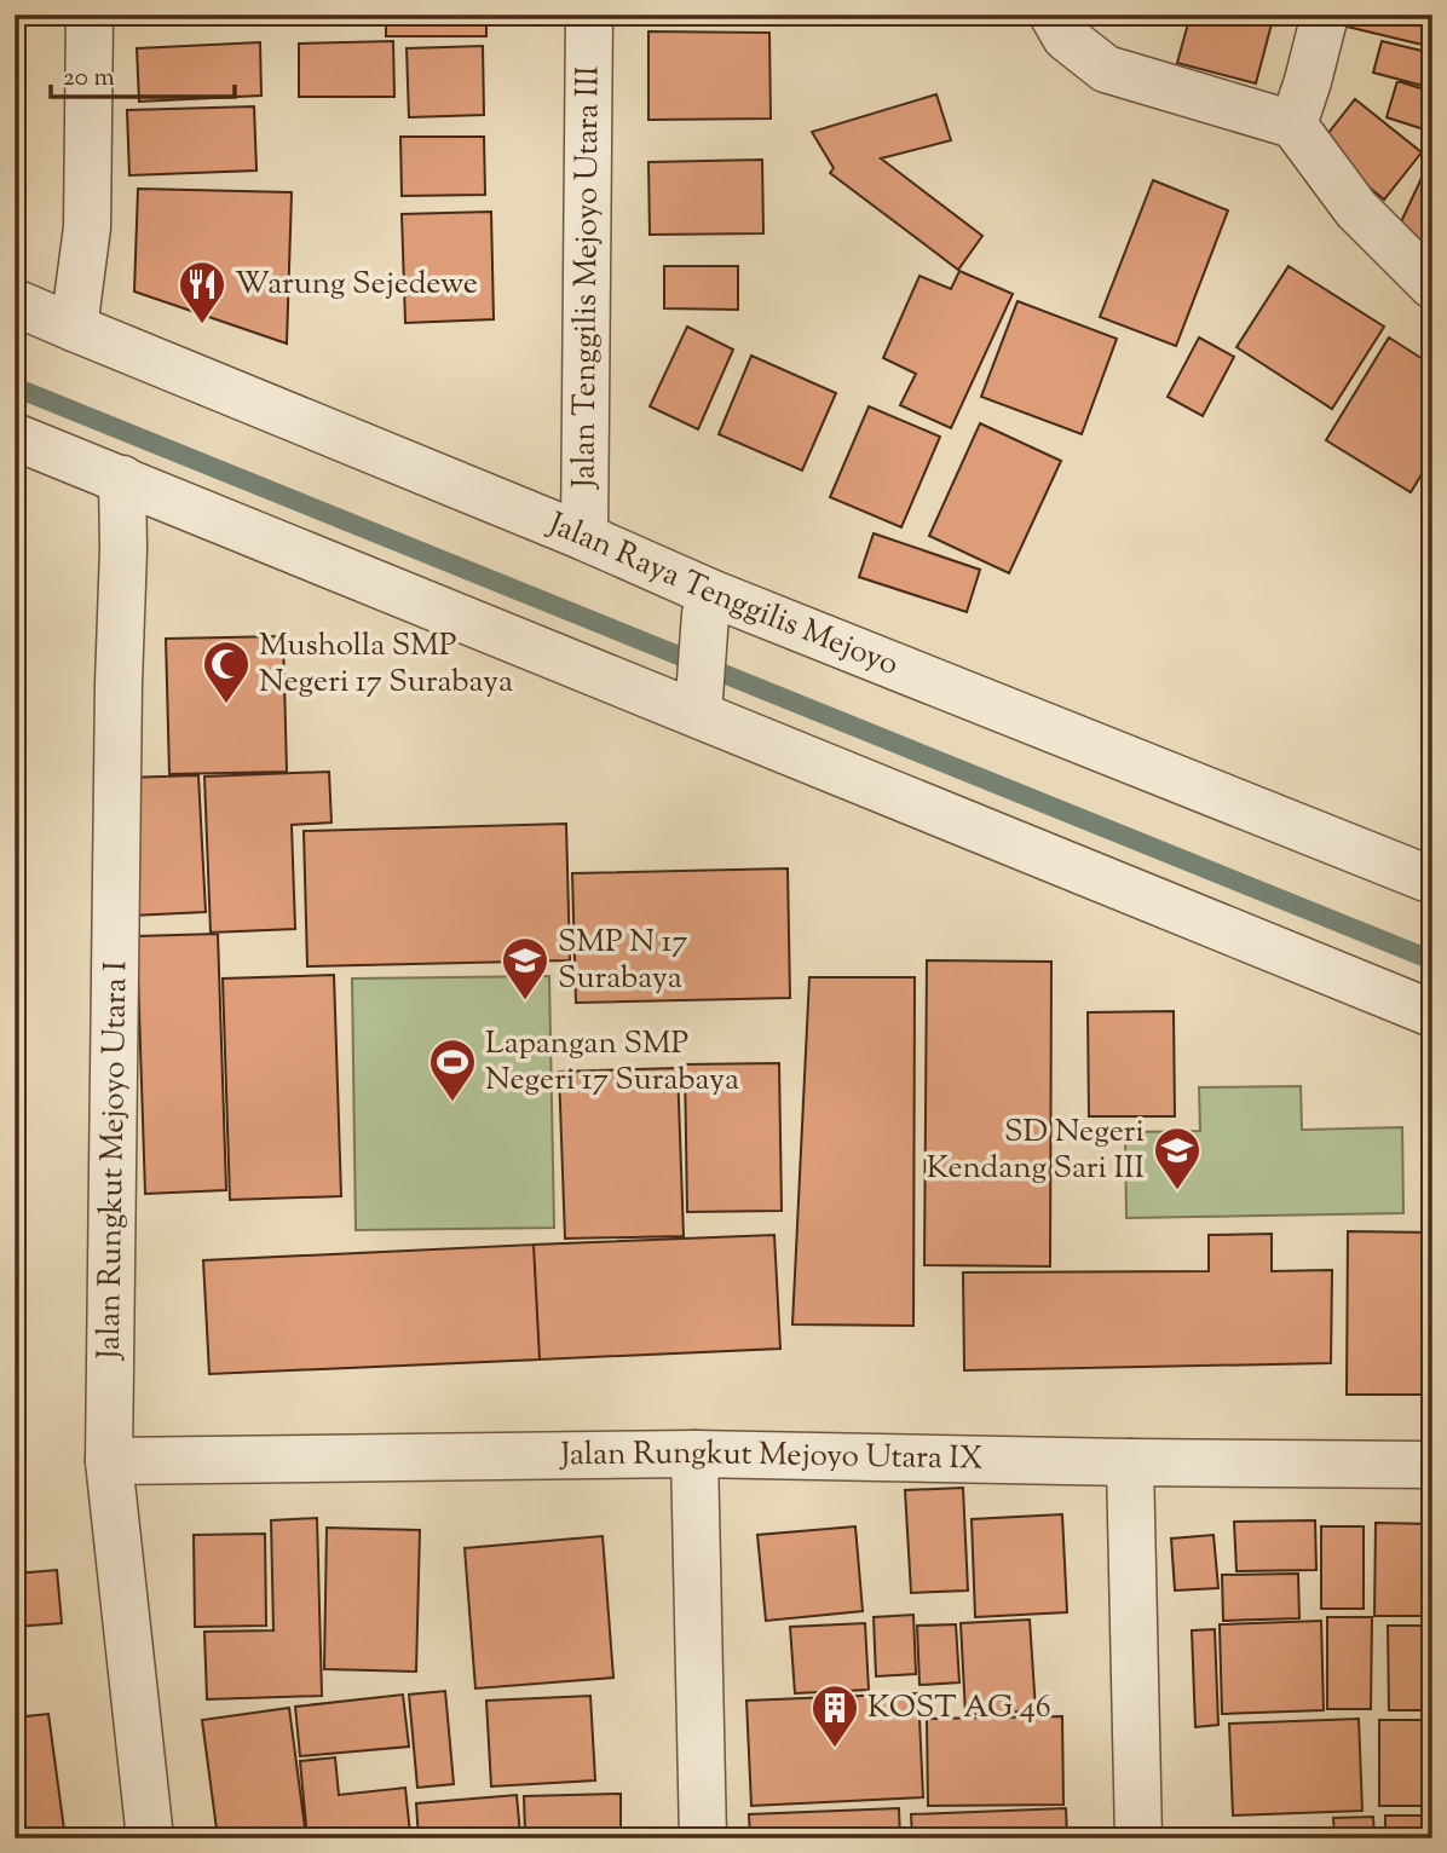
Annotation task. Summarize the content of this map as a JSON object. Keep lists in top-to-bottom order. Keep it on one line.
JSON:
{"streets":{"street":["Jalan Tenggilis Mejoyo Utara III","Jalan Raya Tenggilis Mejoyo","Jalan Rungkut Mejoyo Utara I","Jalan Rungkut Mejoyo Utara IX"]},"crossings":[["Jalan Tenggilis Mejoyo Utara III","Jalan Raya Tenggilis Mejoyo"],["Jalan Rungkut Mejoyo Utara I","Jalan Rungkut Mejoyo Utara IX"]],"places":{"restaurant":["Warung Sejedewe"],"mosque":["Musholla SMP Negeri 17 Surabaya"],"school or university":["SMP N 17 Surabaya","SD Negeri Kendang Sari III"],"sports":["Lapangan SMP Negeri 17 Surabaya"],"building":["KOST AG 46"]},"scale_bar":"20 m"}
